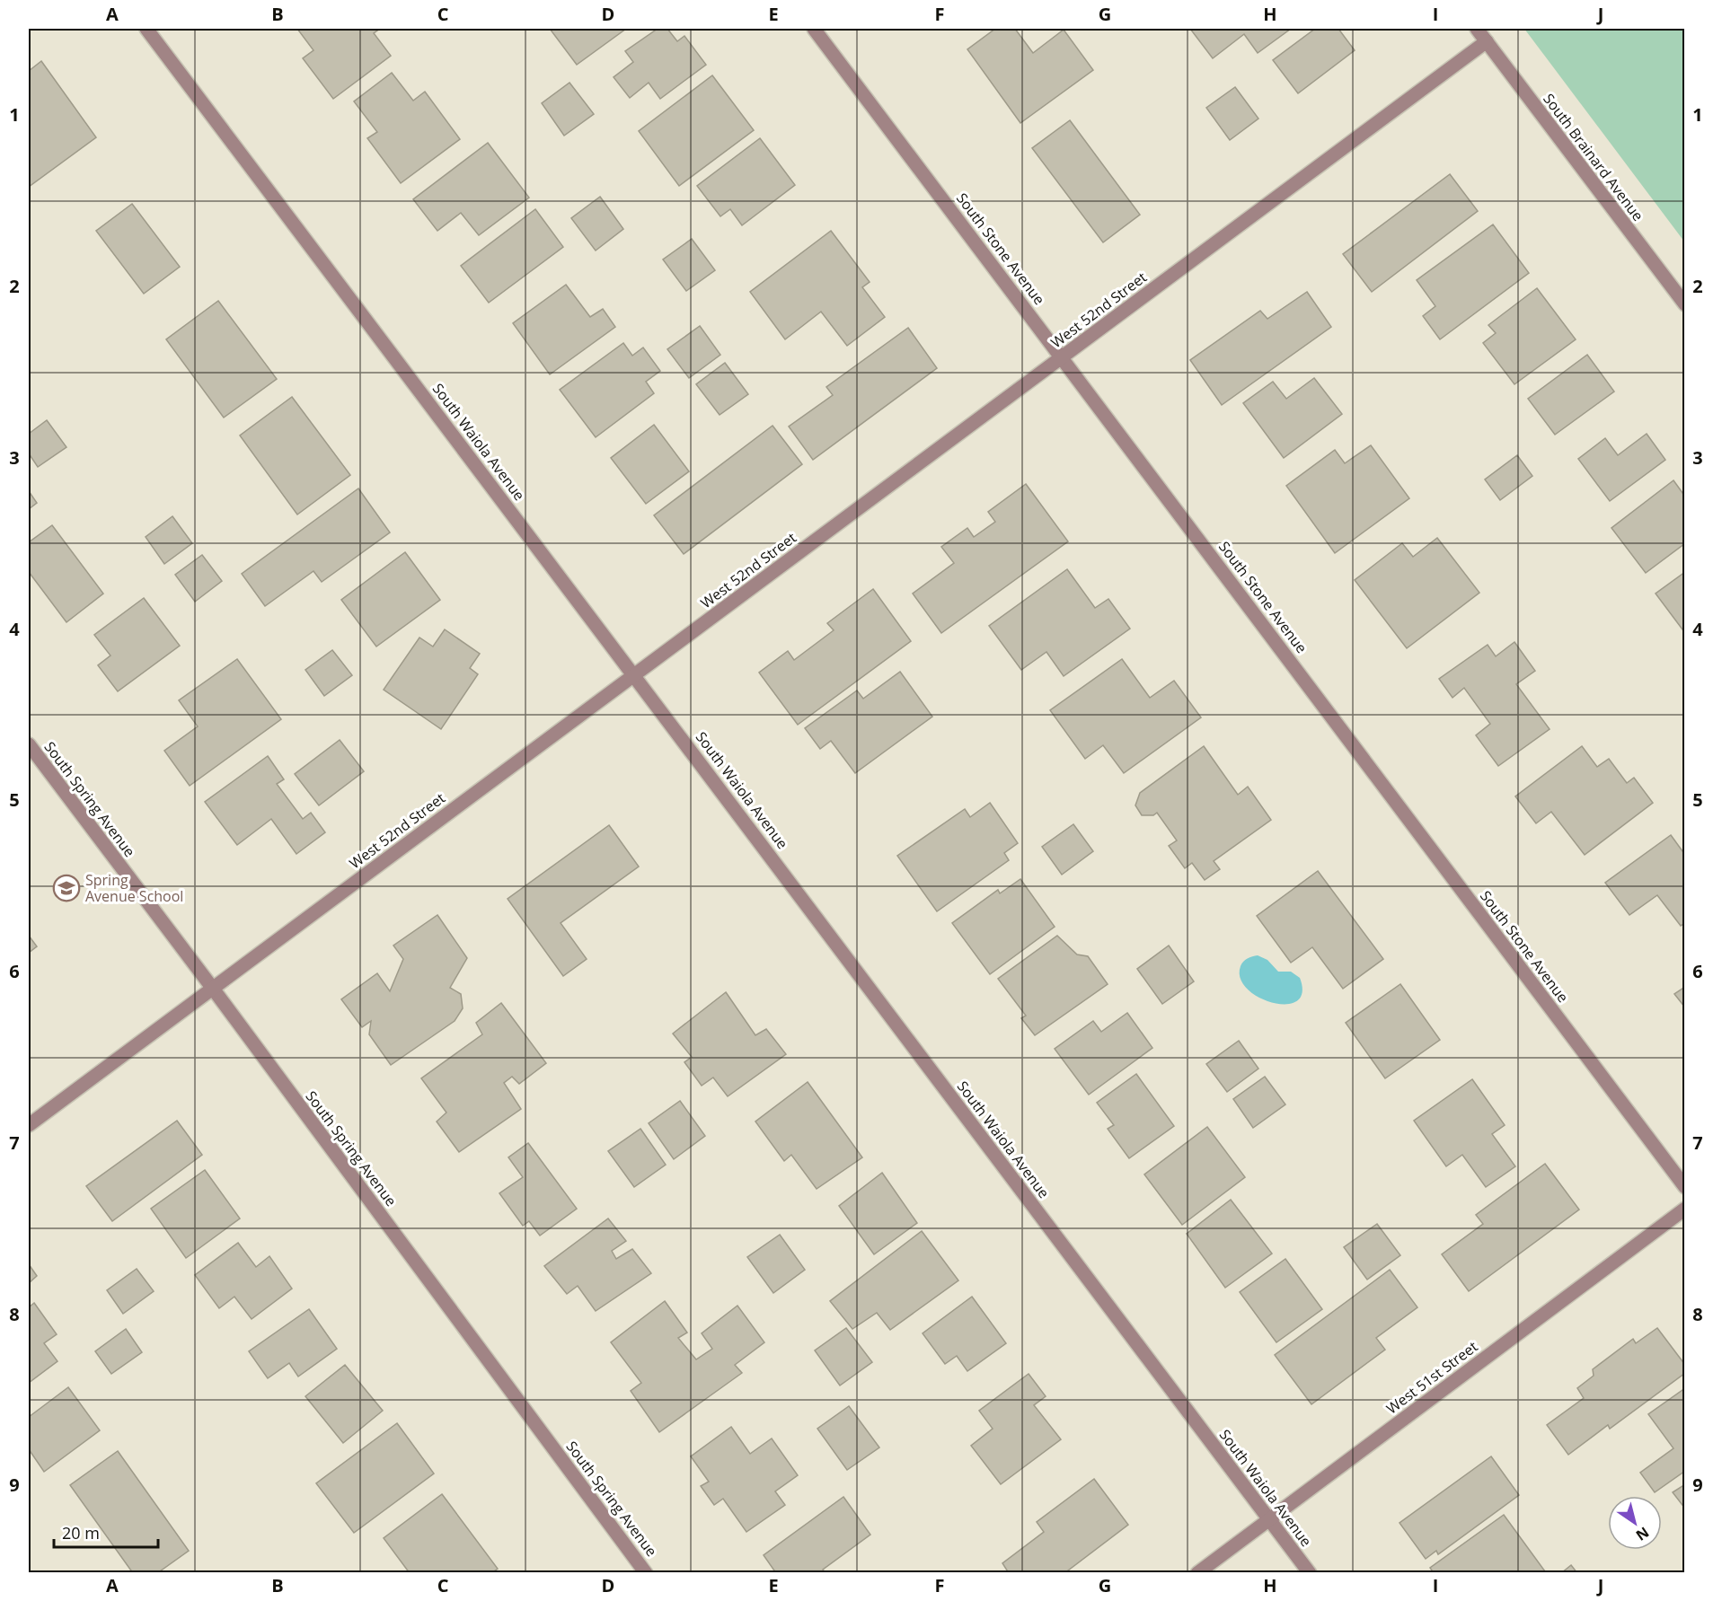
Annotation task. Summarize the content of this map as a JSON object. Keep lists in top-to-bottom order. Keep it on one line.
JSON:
{"streets":{"street":["South Brainard Avenue","South Stone Avenue","West 52nd Street","South Waiola Avenue","South Spring Avenue","West 51st Street"]},"crossings":[["South Brainard Avenue","West 52nd Street"],["South Stone Avenue","West 52nd Street"],["West 52nd Street","South Waiola Avenue"],["West 52nd Street","South Spring Avenue"],["South Waiola Avenue","West 51st Street"]],"places":{"school or university":["Spring Avenue School"]},"scale_bar":"20 m","north":"bottom right","grid":{"columns":["A","B","C","D","E","F","G","H","I","J"],"rows":["1","2","3","4","5","6","7","8","9"]}}
